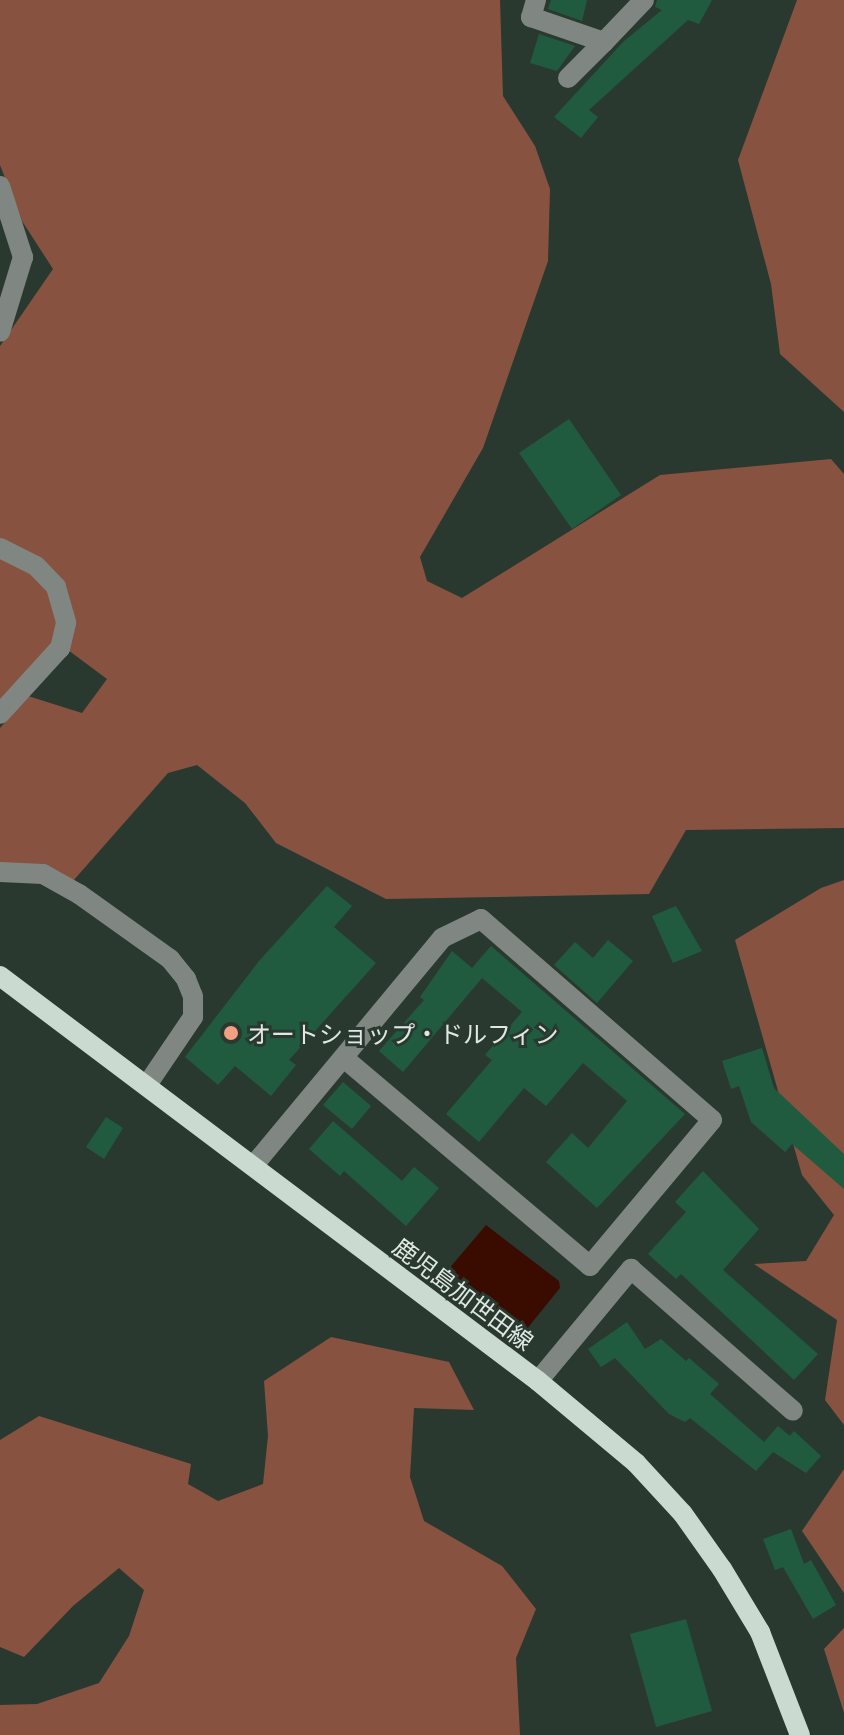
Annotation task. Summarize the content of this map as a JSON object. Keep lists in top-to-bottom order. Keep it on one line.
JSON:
{"streets":{"main road":["鹿児島加世田線"]},"places":["オートショップ・ドルフィン"]}
